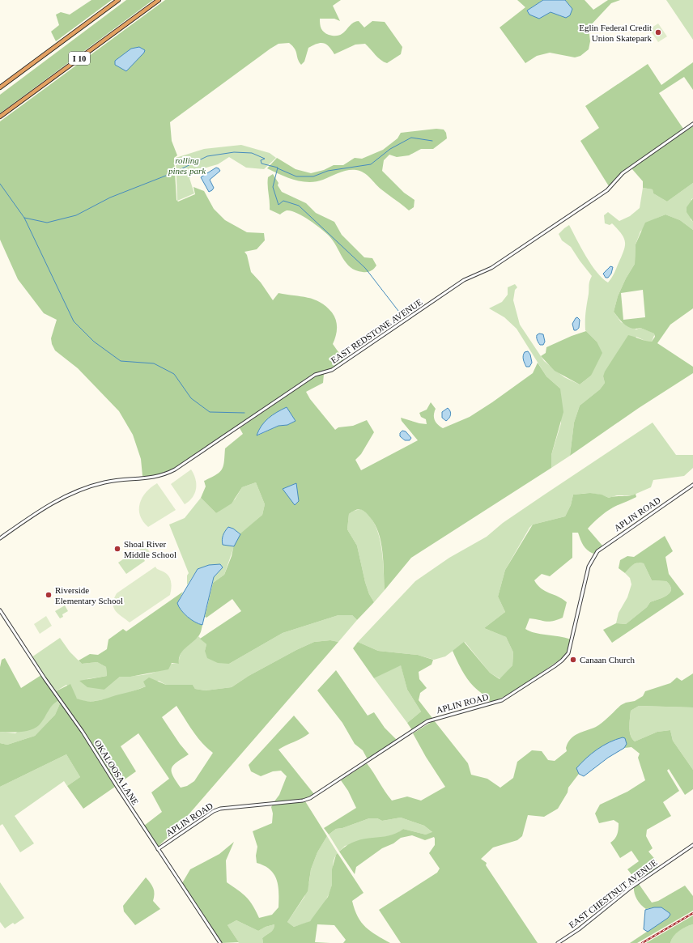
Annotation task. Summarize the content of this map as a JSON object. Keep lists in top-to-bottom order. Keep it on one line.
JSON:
{"streets":{"highway":["I 10"],"street":["EAST REDSTONE AVENUE","APLIN ROAD","OKALOOSA LANE","EAST CHESTNUT AVENUE"]},"crossings":[["APLIN ROAD","OKALOOSA LANE"]],"parks":["rolling pines park"],"places":["Eglin Federal Credit Union Skatepark","Shoal River Middle School","Riverside Elementary School","Canaan Church"]}
